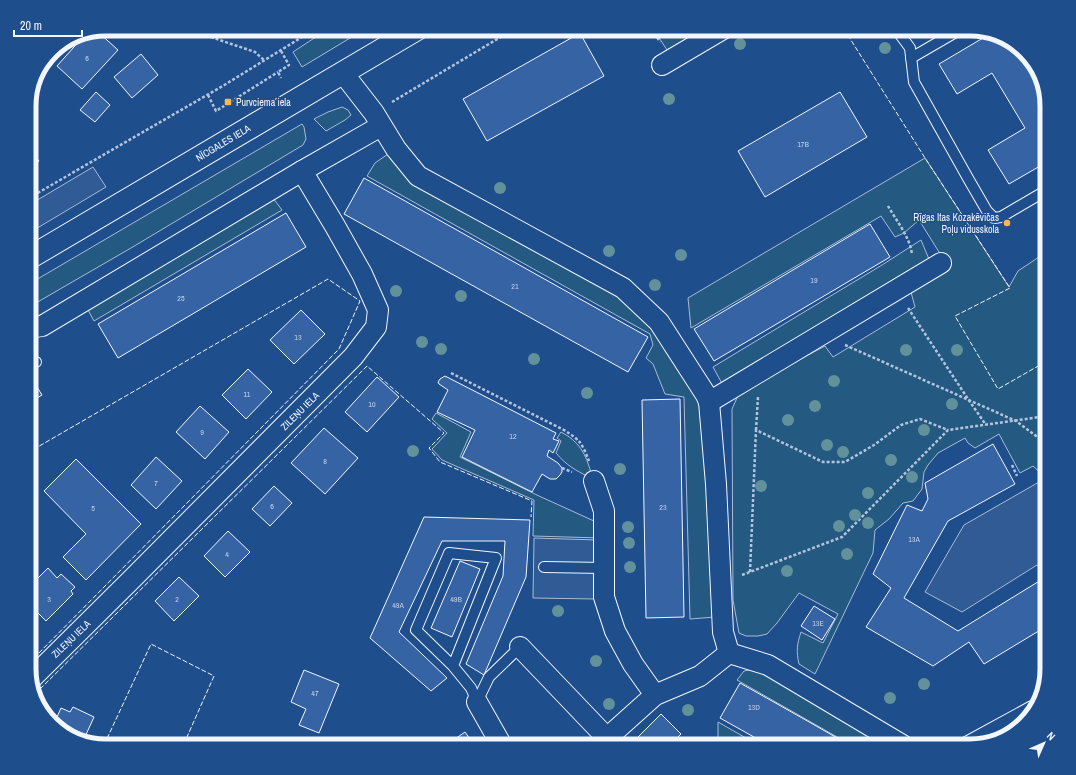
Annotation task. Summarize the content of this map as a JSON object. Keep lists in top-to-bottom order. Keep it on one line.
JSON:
{"streets":{"street":["NĪCGALES IELA","ZILEŅU IELA"]},"places":{"transit":["Purvciema iela"],"other":["Rīgas Itas Kozakēvičas Poļu vidusskola"]},"house_numbers":["6","17B","19","21","25","13","11","10","9","12","8","7","6","23","5","13A","4","3","2","49B","49A","13E","47","13D"],"scale_bar":"20 m","north":"top right"}
